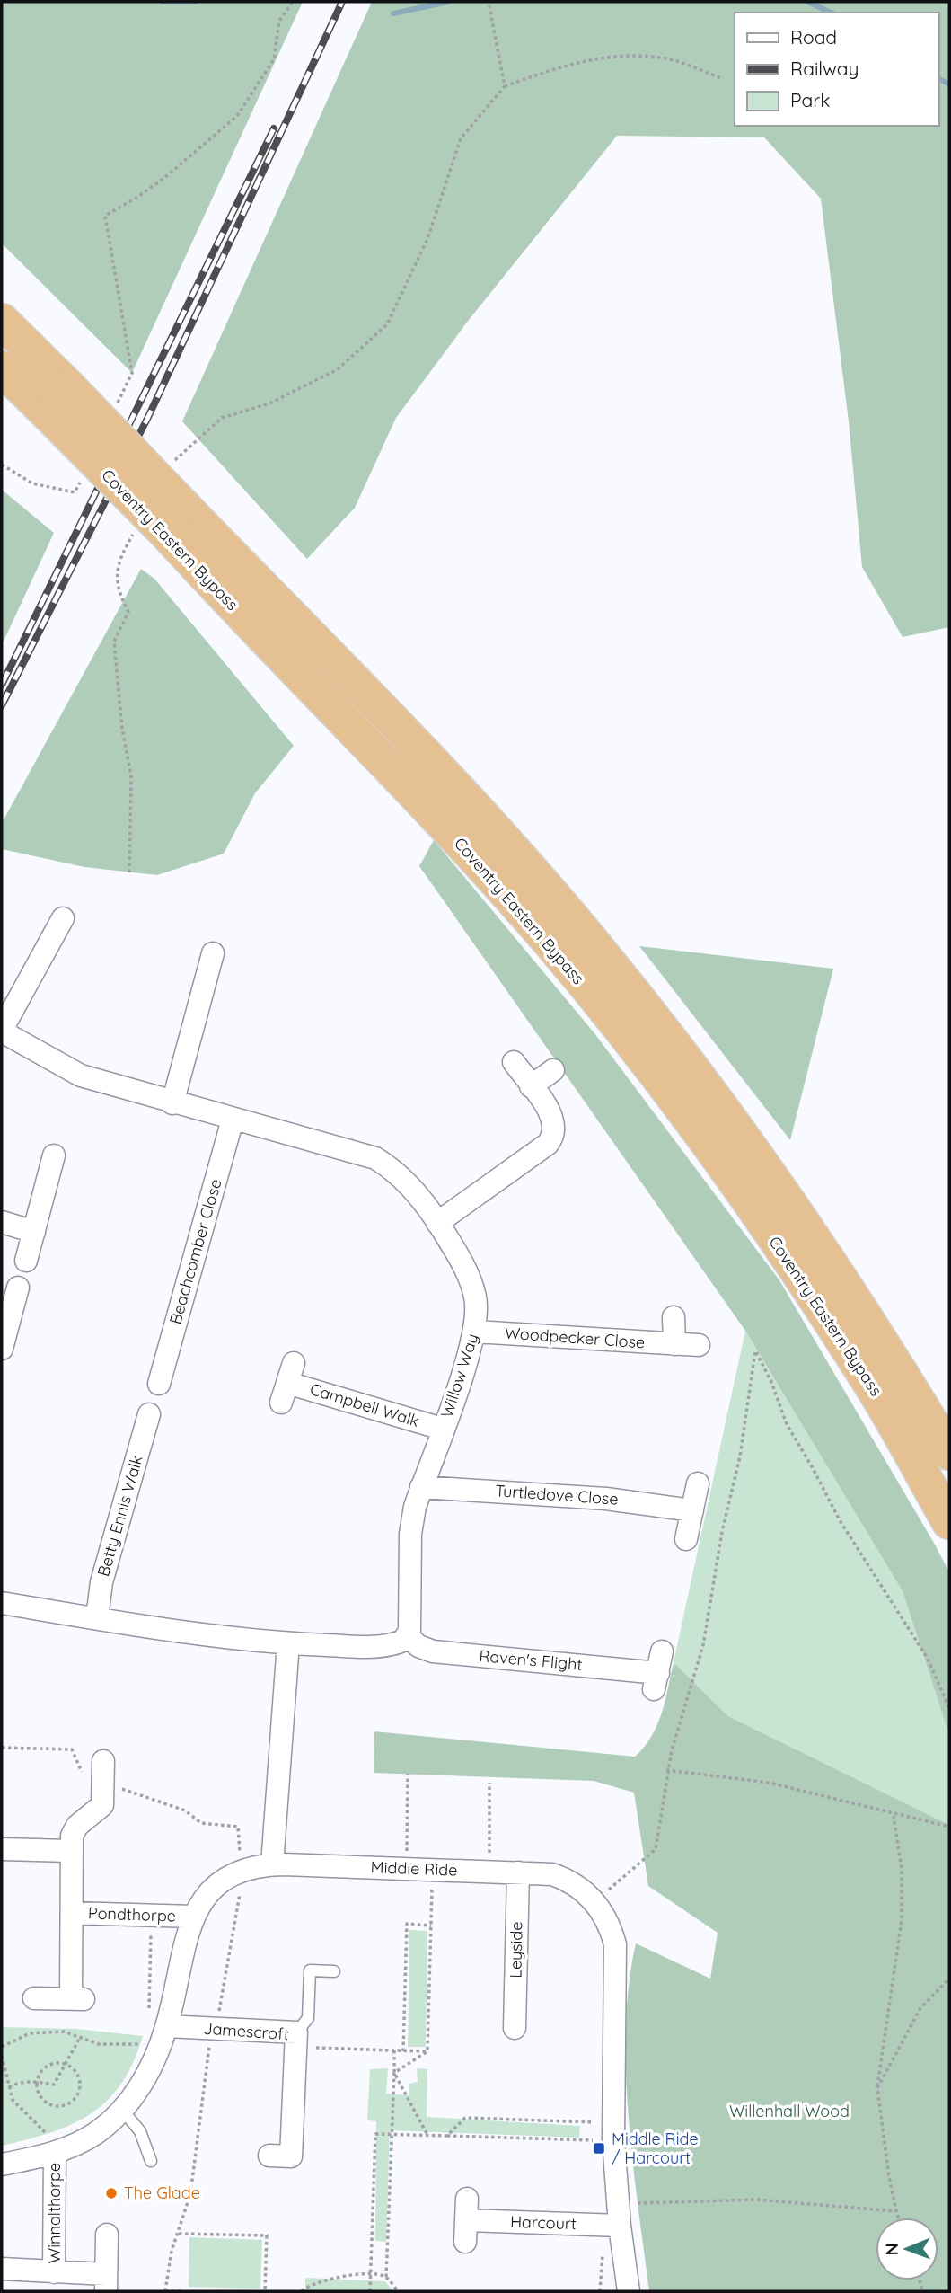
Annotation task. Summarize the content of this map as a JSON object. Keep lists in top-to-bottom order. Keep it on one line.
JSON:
{"streets":{"highway":["Coventry Eastern Bypass"],"street":["Beachcomber Close","Woodpecker Close","Willow Way","Campbell Walk","Turtledove Close","Betty Ennis Walk","Raven's Flight","Middle Ride","Pondthorpe","Leyside","Jamescroft","Winnalthorpe","Harcourt"]},"crossings":[["Beachcomber Close","Willow Way"],["Woodpecker Close","Willow Way"],["Willow Way","Campbell Walk"],["Willow Way","Turtledove Close"],["Willow Way","Raven's Flight"],["Middle Ride","Pondthorpe"],["Middle Ride","Leyside"],["Middle Ride","Jamescroft"],["Middle Ride","Winnalthorpe"],["Middle Ride","Harcourt"]],"parks":["Willenhall Wood"],"places":{"transit":["Middle Ride / Harcourt"],"other":["The Glade"]},"legend":["Road","Railway","Park"],"north":"left"}
